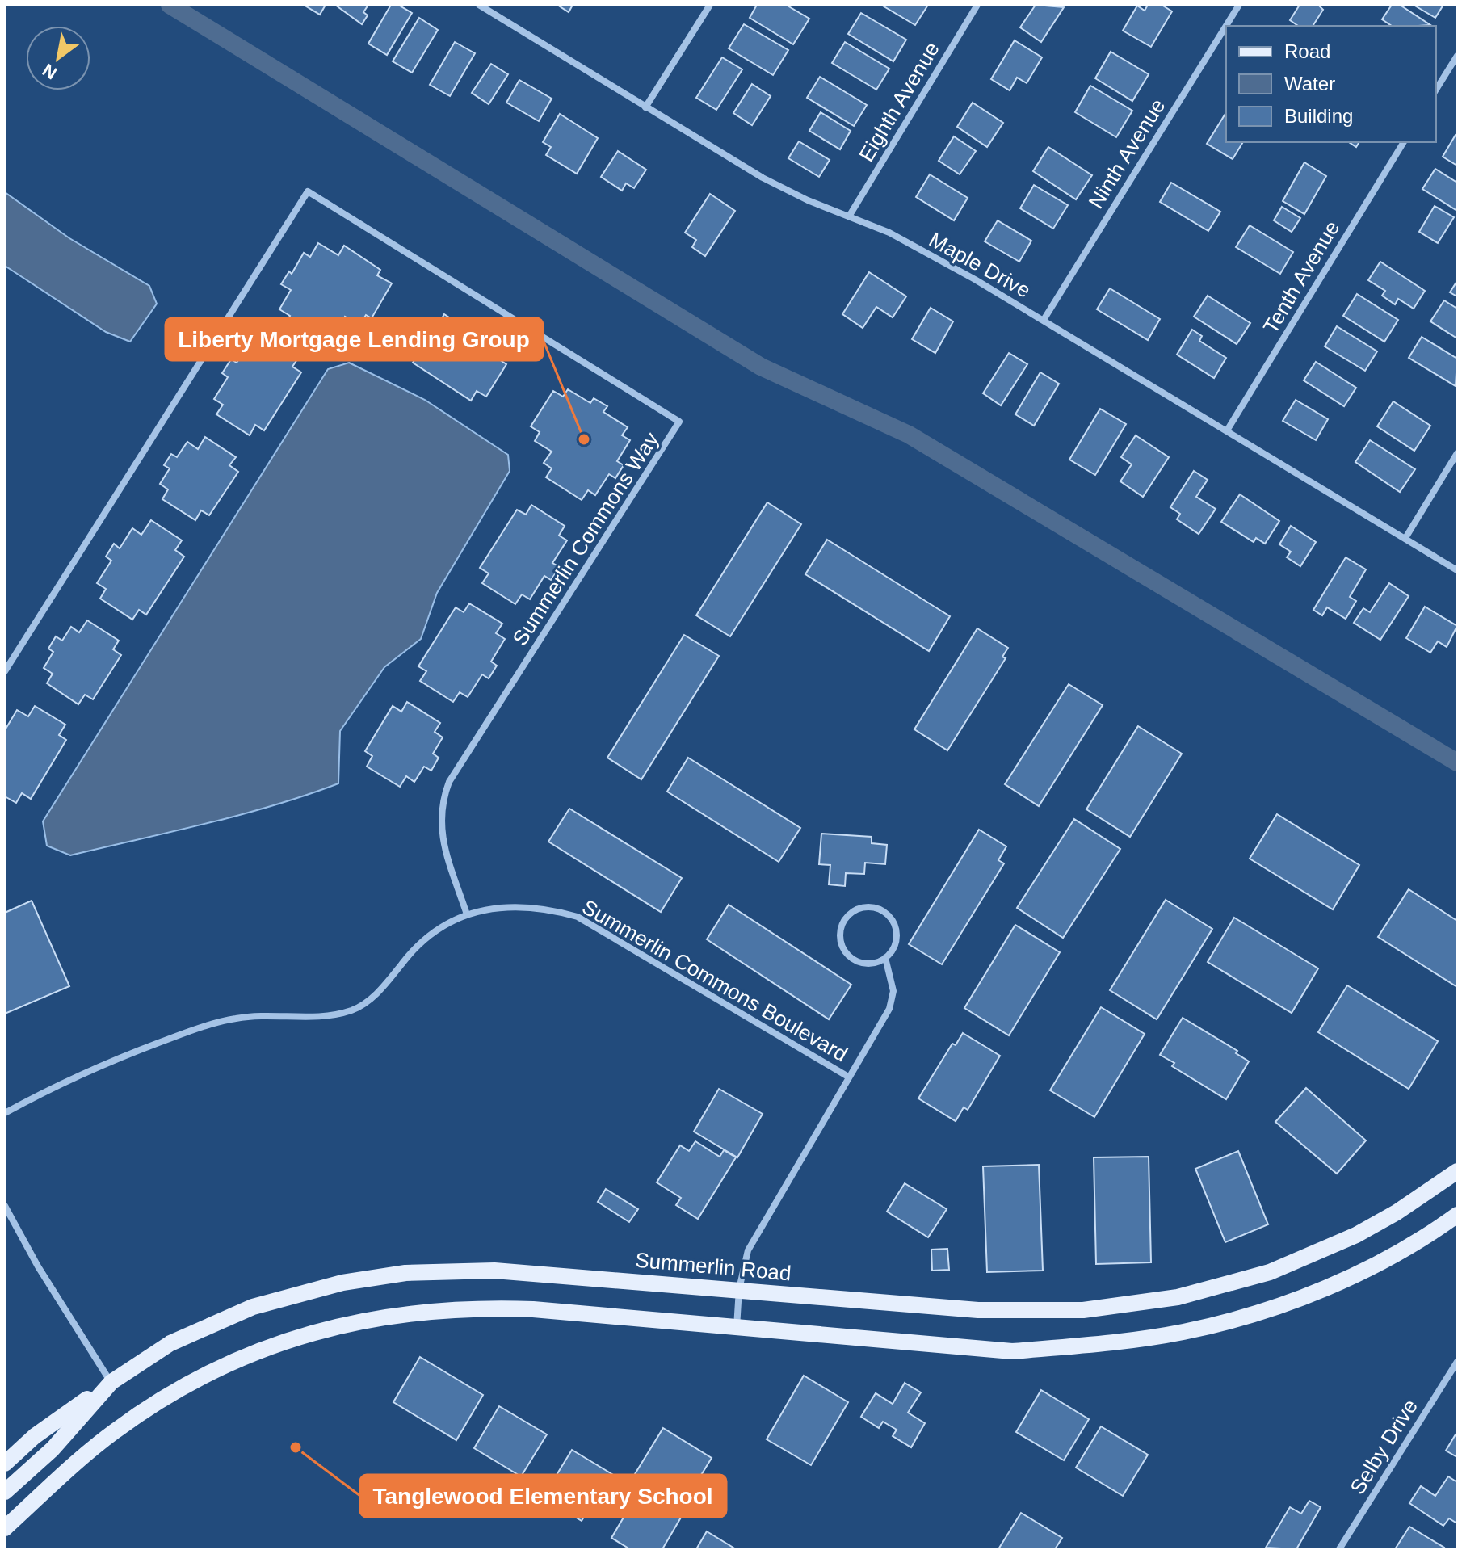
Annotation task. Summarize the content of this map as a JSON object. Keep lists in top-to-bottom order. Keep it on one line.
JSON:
{"streets":{"main road":["Summerlin Road"],"street":["Eighth Avenue","Ninth Avenue","Maple Drive","Tenth Avenue","Summerlin Commons Way","Summerlin Commons Boulevard","Selby Drive"]},"crossings":[["Eighth Avenue","Maple Drive"],["Ninth Avenue","Maple Drive"],["Maple Drive","Tenth Avenue"],["Summerlin Commons Way","Summerlin Commons Boulevard"]],"places":["Liberty Mortgage Lending Group","Tanglewood Elementary School"],"legend":["Road","Water","Building"],"north":"bottom left"}
